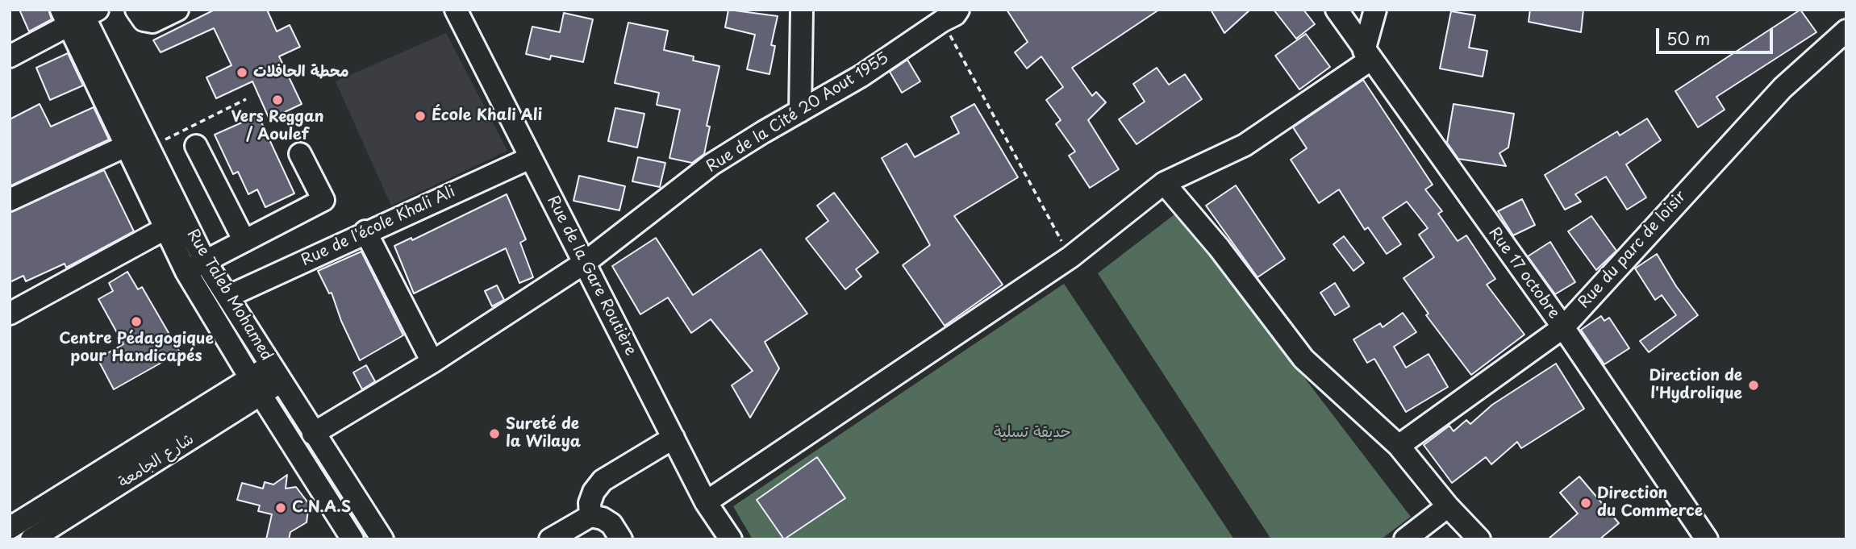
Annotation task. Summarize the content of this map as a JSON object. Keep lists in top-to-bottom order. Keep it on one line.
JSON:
{"streets":{"street":["Rue de la Cité 20 Aout 1955","Rue de l'école Khali Ali","Rue du parc de loisir","Rue 17 octobre","Rue de la Gare Routière","Rue Taleb Mohamed","شارع الجامعة"]},"crossings":[["Rue de la Cité 20 Aout 1955","Rue de la Gare Routière"],["Rue de la Cité 20 Aout 1955","Rue Taleb Mohamed"],["Rue de l'école Khali Ali","Rue de la Gare Routière"],["Rue de l'école Khali Ali","Rue Taleb Mohamed"],["Rue du parc de loisir","Rue 17 octobre"],["Rue Taleb Mohamed","شارع الجامعة"]],"parks":["حديقة تسلية"],"places":["محطة الحافلات","Vers Reggan / Aoulef","École Khali Ali","Centre Pédagogique pour Handicapés","Direction de l'Hydrolique","Sureté de la Wilaya","Direction du Commerce","C.N.A.S"],"scale_bar":"50 m"}
